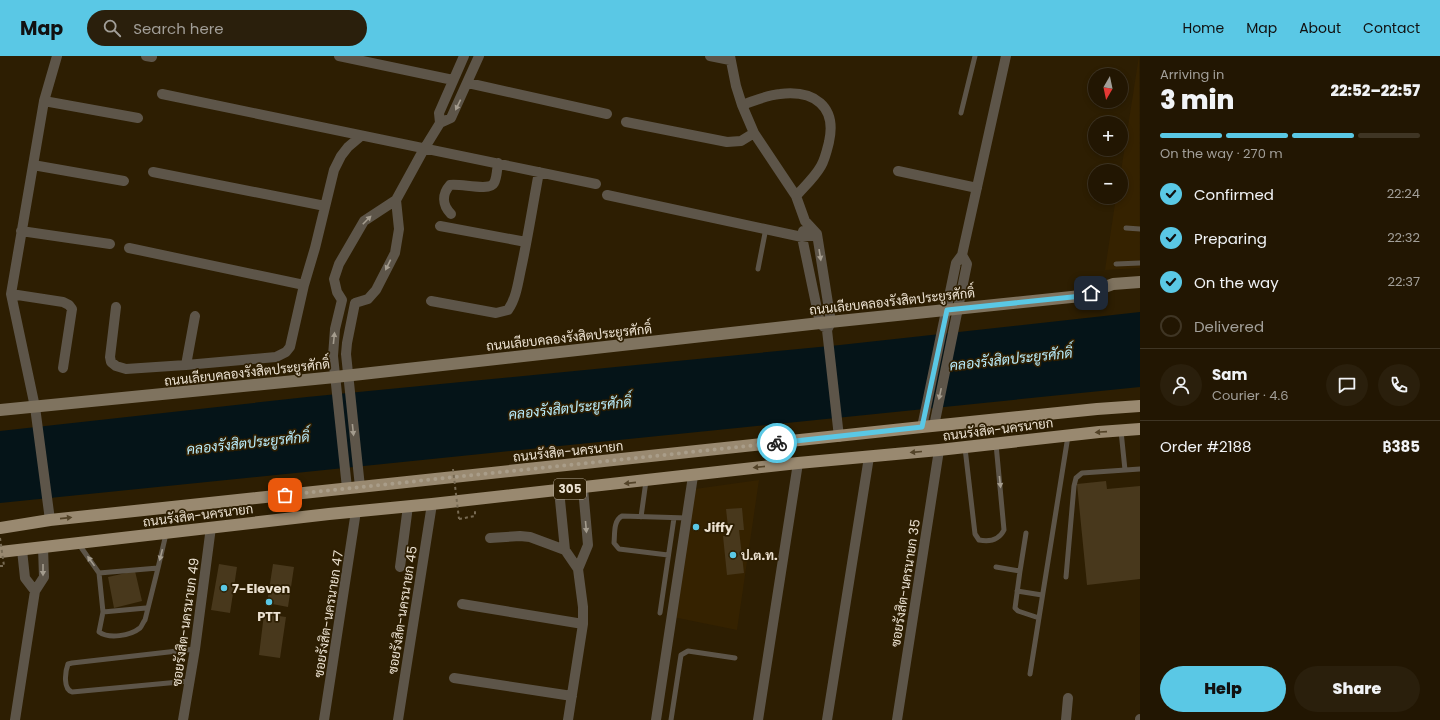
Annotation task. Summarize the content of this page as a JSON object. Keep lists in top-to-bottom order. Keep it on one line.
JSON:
{"streets":{"main road":["ถนนรังสิต-นครนายก","305"],"street":["ถนนเลียบคลองรังสิตประยูรศักดิ์","ซอยรังสิต-นครนายก 35","ซอยรังสิต-นครนายก 45","ซอยรังสิต-นครนายก 47","ซอยรังสิต-นครนายก 49"]},"crossings":[["ถนนรังสิต-นครนายก","ซอยรังสิต-นครนายก 35"],["ถนนรังสิต-นครนายก","ซอยรังสิต-นครนายก 45"],["ถนนรังสิต-นครนายก","ซอยรังสิต-นครนายก 47"],["ถนนรังสิต-นครนายก","ซอยรังสิต-นครนายก 49"]],"water":["คลองรังสิตประยูรศักดิ์"],"places":["Jiffy","ป.ต.ท.","7-Eleven","PTT"],"north":"bottom","page":{"header":"Map","search":"Search here","nav":["Home","Map","About","Contact"],"heading":["3 min","Arriving in","22:52–22:57"],"panel":["Sam","Courier · 4.6","Order #2188","฿385"],"map_buttons":["+","−"],"bar":"On the way · 270 m","list":[["Confirmed","22:24"],["Preparing","22:32"],["On the way","22:37"],"Delivered"],"buttons":["Help","Share"]}}
